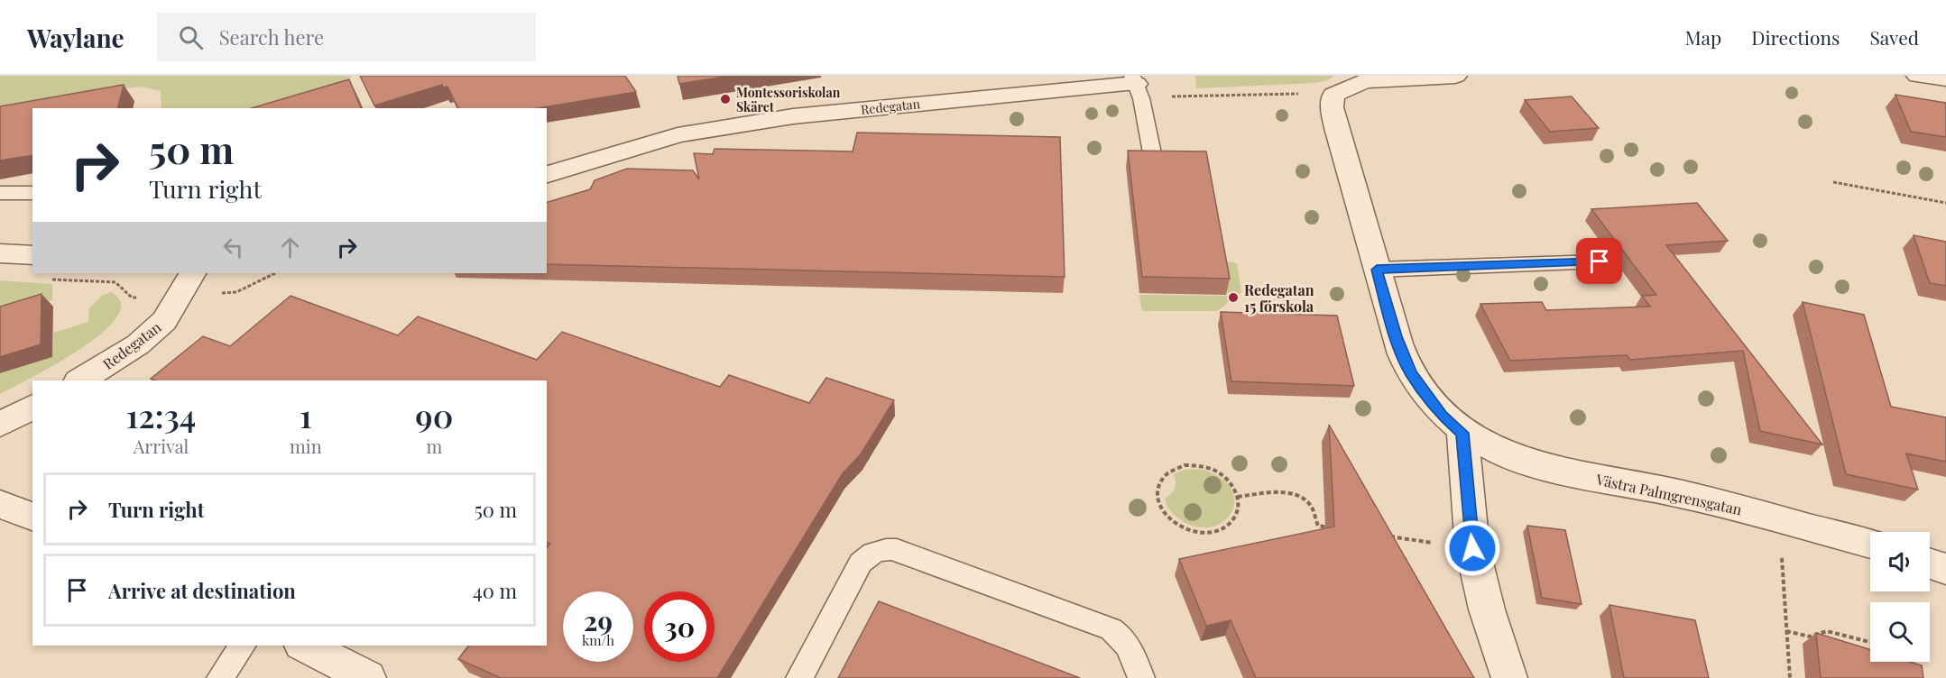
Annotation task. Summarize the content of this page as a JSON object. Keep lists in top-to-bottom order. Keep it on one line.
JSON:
{"streets":{"street":["Redegatan","Västra Palmgrensgatan"]},"places":["Montessoriskolan Skäret","Redegatan 15 förskola"],"page":{"header":"Waylane","search":"Search here","nav":["Map","Directions","Saved"],"turn":["50 m","Turn right"],"eta":["12:34","Arrival","1","min","90","m"],"list":[{"name":"Turn right","value":"50 m"},{"name":"Arrive at destination","value":"40 m"}],"speed":"29 km/h","limit":"30"}}
